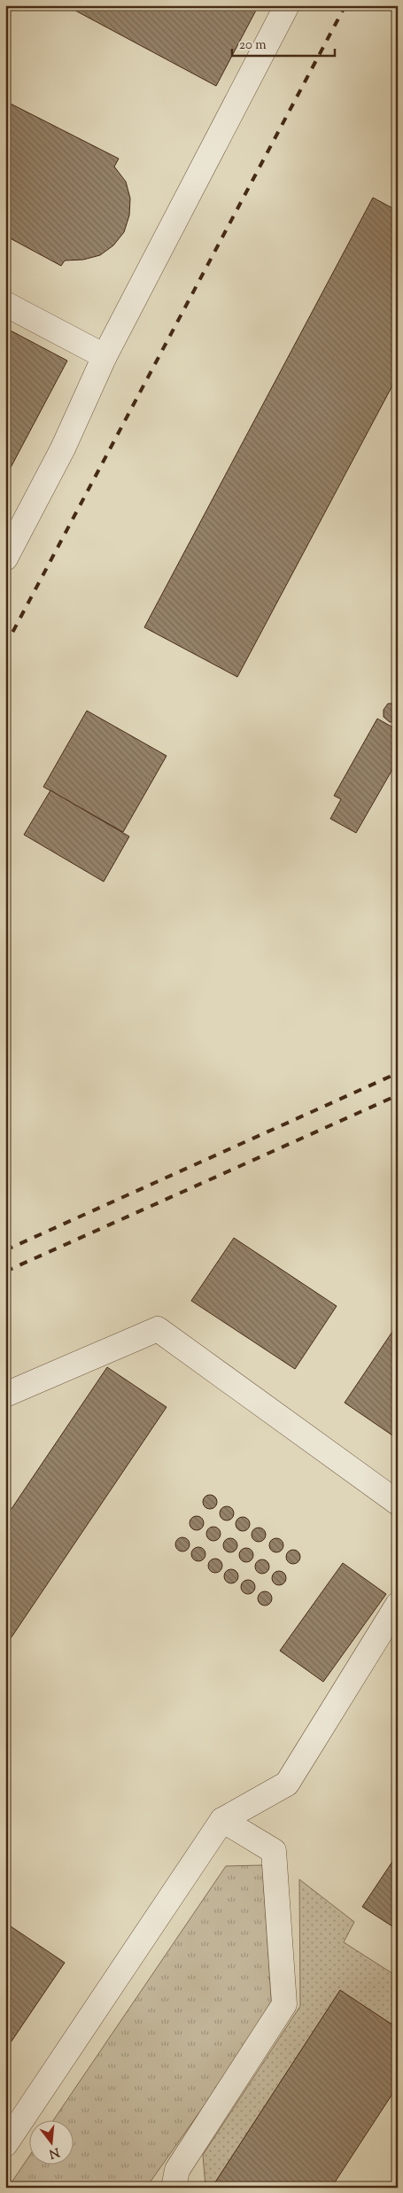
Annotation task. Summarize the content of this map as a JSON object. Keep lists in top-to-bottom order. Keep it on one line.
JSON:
{"scale_bar":"20 m","north":"bottom"}
